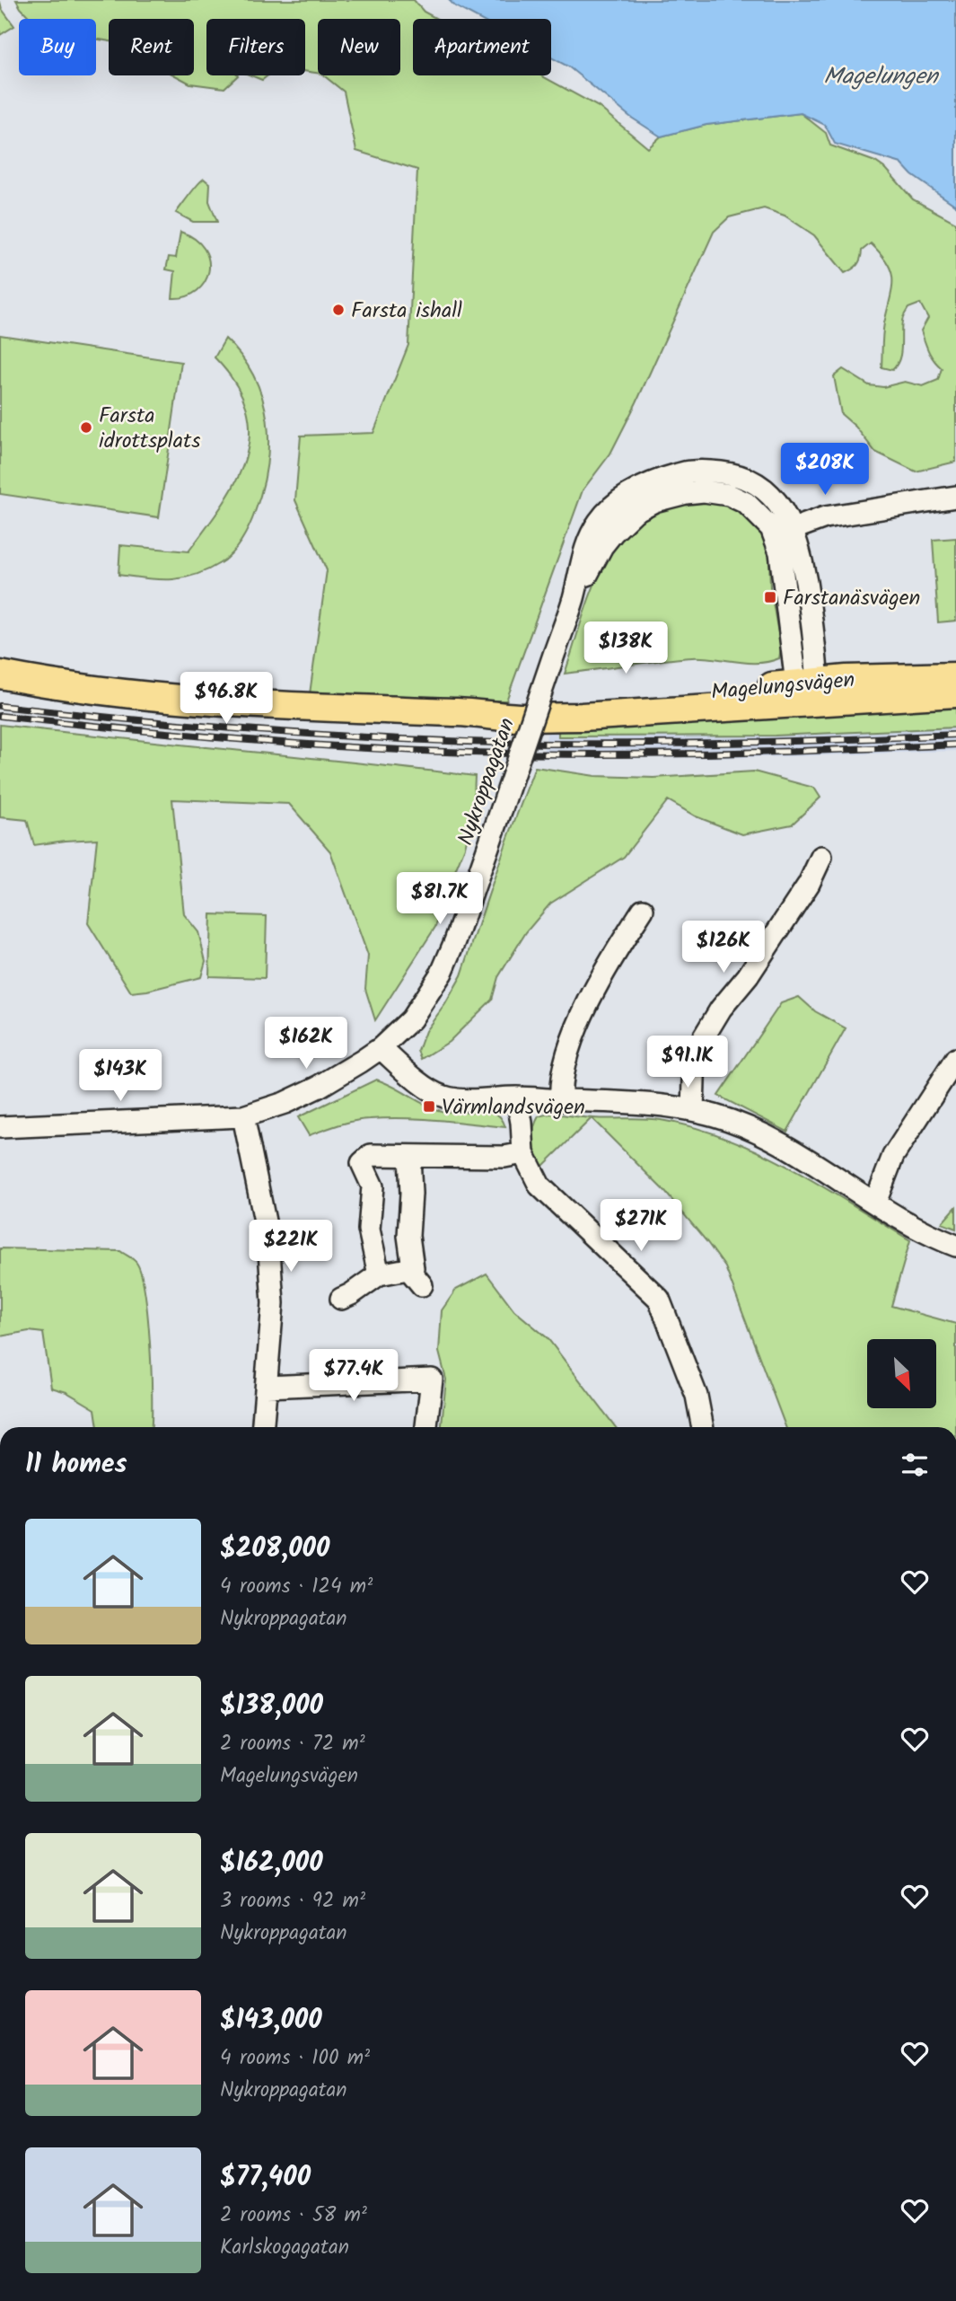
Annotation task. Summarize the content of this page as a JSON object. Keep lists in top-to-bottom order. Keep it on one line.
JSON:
{"streets":{"main road":["Magelungsvägen"],"street":["Nykroppagatan"]},"crossings":[["Magelungsvägen","Nykroppagatan"]],"water":["Magelungen"],"places":{"other":["Farsta ishall","Farsta idrottsplats"],"transit":["Farstanäsvägen","Värmlandsvägen"]},"north":"bottom right","page":{"chip":["Buy","Rent","Filters","New","Apartment"],"price":["$208K","$138K","$96.8K","$81.7K","$126K","$162K","$91.1K","$143K","$271K","$221K","$77.4K"],"heading":"11 homes","list":[{"name":"$208,000","note":"4 rooms · 124 m² · Nykroppagatan"},{"name":"$138,000","note":"2 rooms · 72 m² · Magelungsvägen"},{"name":"$162,000","note":"3 rooms · 92 m² · Nykroppagatan"},{"name":"$143,000","note":"4 rooms · 100 m² · Nykroppagatan"},{"name":"$77,400","note":"2 rooms · 58 m² · Karlskogagatan"}]}}
